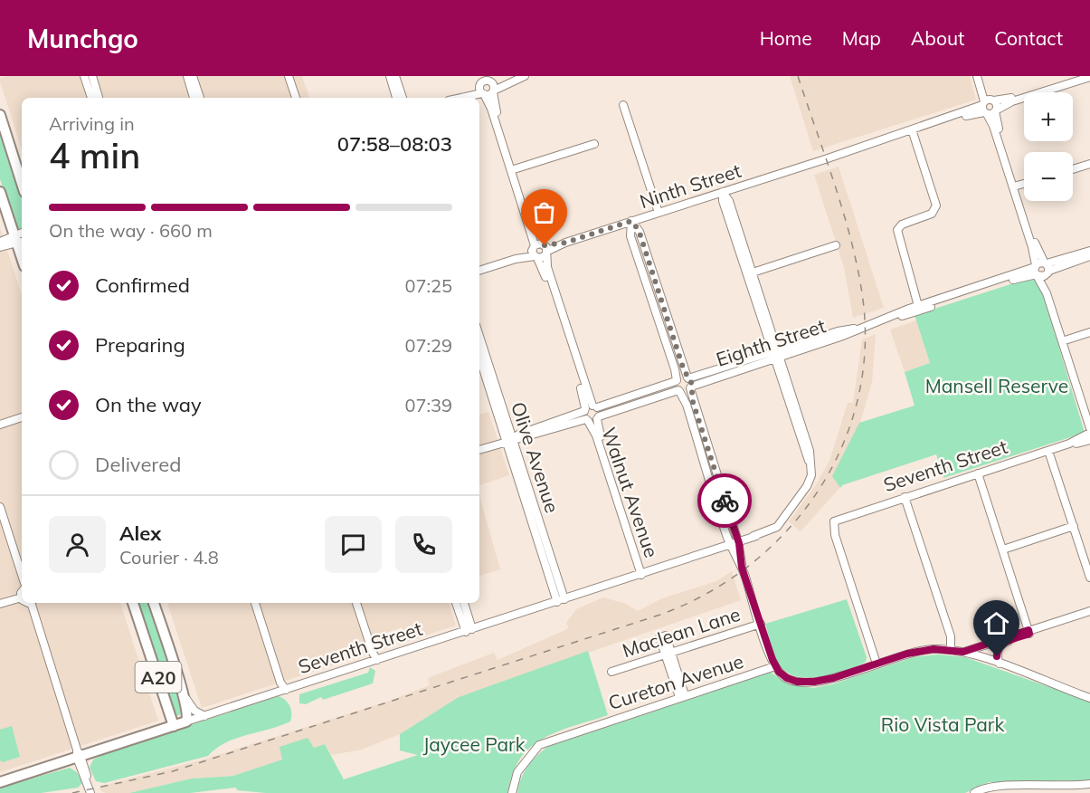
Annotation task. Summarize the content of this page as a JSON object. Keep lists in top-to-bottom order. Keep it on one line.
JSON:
{"streets":{"highway":["Seventh Street","A20"],"street":["Ninth Street","Eighth Street","Olive Avenue","Walnut Avenue","Maclean Lane","Cureton Avenue"]},"crossings":[["Ninth Street","Walnut Avenue"],["Olive Avenue","Seventh Street"],["Seventh Street","Walnut Avenue"],["Seventh Street","A20"]],"parks":["Mansell Reserve","Rio Vista Park","Jaycee Park"],"page":{"header":"Munchgo","nav":["Home","Map","About","Contact"],"map_buttons":["+","−"],"heading":["4 min","Arriving in","07:58–08:03"],"panel":["Alex","Courier · 4.8"],"bar":"On the way · 660 m","list":[["Confirmed","07:25"],["Preparing","07:29"],["On the way","07:39"],"Delivered"]}}
